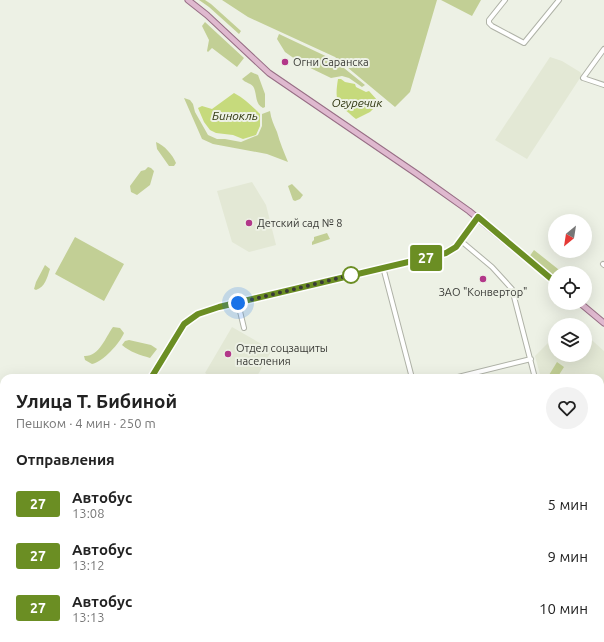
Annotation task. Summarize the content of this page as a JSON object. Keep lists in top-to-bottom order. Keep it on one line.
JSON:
{"water":["Огуречик","Бинокль"],"places":["Огни Саранска","Детский сад № 8","ЗАО \"Конвертор\"","Отдел соцзащиты населения"],"lines":["bus line 27"],"north":"bottom left","page":{"on_map":"27","heading":[["Улица Т. Бибиной","Пешком · 4 мин · 250 m"],"Отправления"],"list":[{"mark":"27","name":"Автобус","note":"13:08","value":"5 мин"},{"mark":"27","name":"Автобус","note":"13:12","value":"9 мин"},{"mark":"27","name":"Автобус","note":"13:13","value":"10 мин"}]}}
